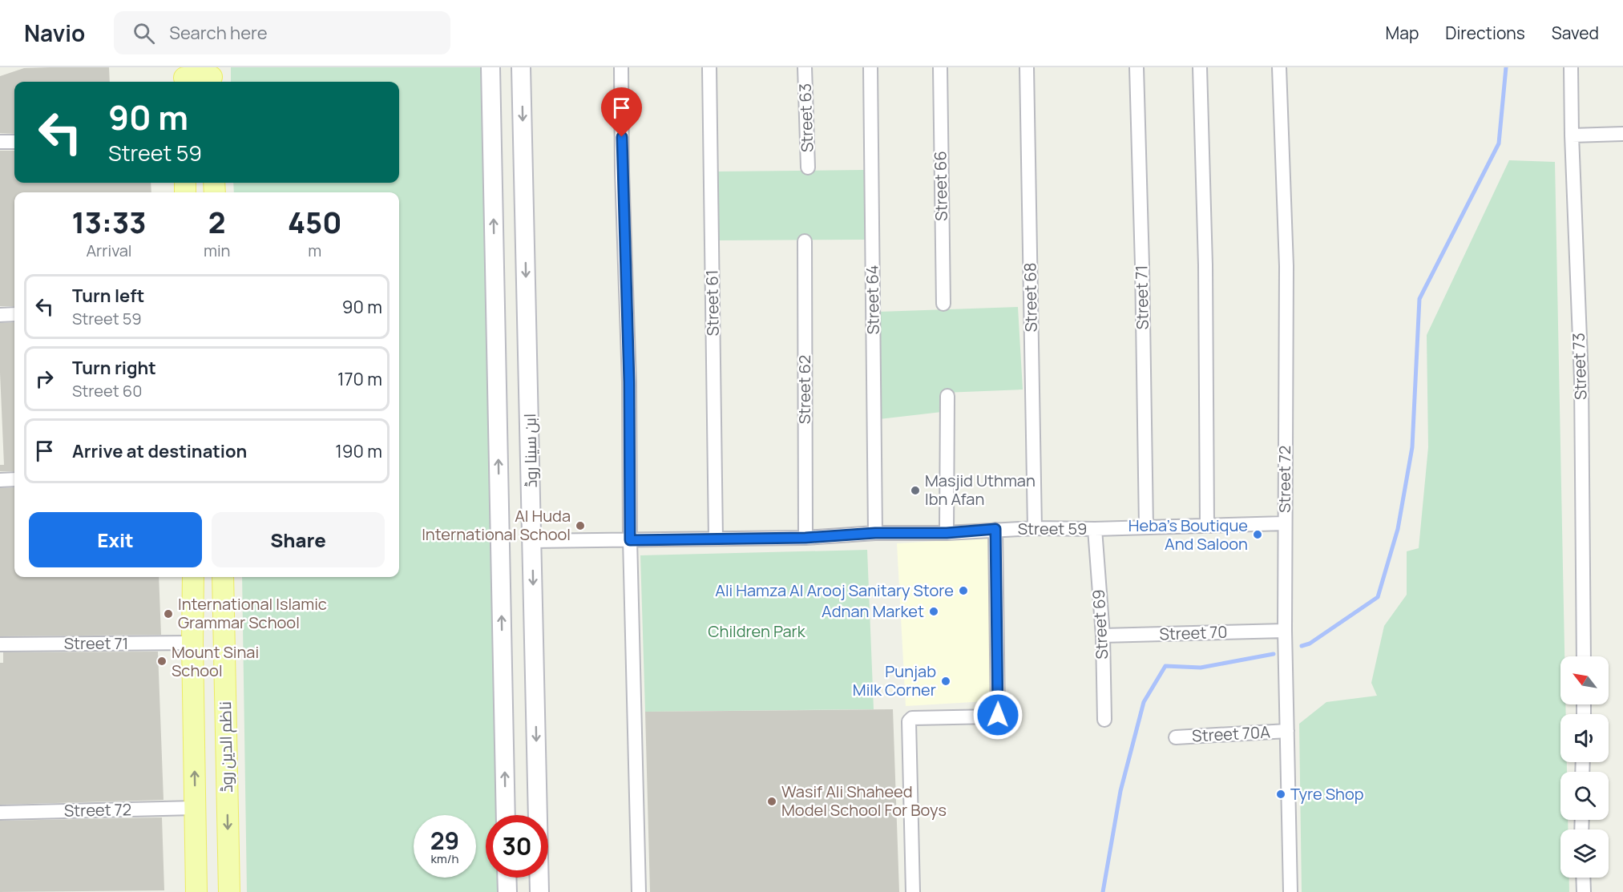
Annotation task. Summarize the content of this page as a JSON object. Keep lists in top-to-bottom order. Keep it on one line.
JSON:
{"streets":{"main road":["ابن سینا روڈ","ناظم الدین روڈ"],"street":["Street 63","Street 66","Street 68","Street 71","Street 64","Street 61","Street 73","Street 62","Street 72","Street 59","Street 69","Street 70","Street 70A"]},"crossings":[["Street 68","Street 59"],["Street 71","Street 59"],["Street 71","ناظم الدین روڈ"],["Street 64","Street 59"],["Street 61","Street 59"],["Street 62","Street 59"],["ابن سینا روڈ","Street 59"],["Street 72","Street 59"],["Street 72","Street 70"],["Street 72","Street 70A"],["Street 72","ناظم الدین روڈ"],["Street 59","Street 69"],["Street 69","Street 70"]],"parks":["Children Park"],"places":["Masjid Uthman Ibn Afan","Al Huda International School","Heba’s Boutique And Saloon","Ali Hamza Al Arooj Sanitary Store","Adnan Market","International Islamic Grammar School","Mount Sinai School","Punjab Milk Corner","Tyre Shop","Wasif Ali Shaheed Model School For Boys"],"north":"top left","page":{"header":"Navio","search":"Search here","nav":["Map","Directions","Saved"],"turn":["90 m","Street 59"],"eta":["13:33","Arrival","2","min","450","m"],"list":[{"name":"Turn left","note":"Street 59","value":"90 m"},{"name":"Turn right","note":"Street 60","value":"170 m"},{"name":"Arrive at destination","value":"190 m"}],"buttons":["Exit","Share"],"speed":"29 km/h","limit":"30"}}
